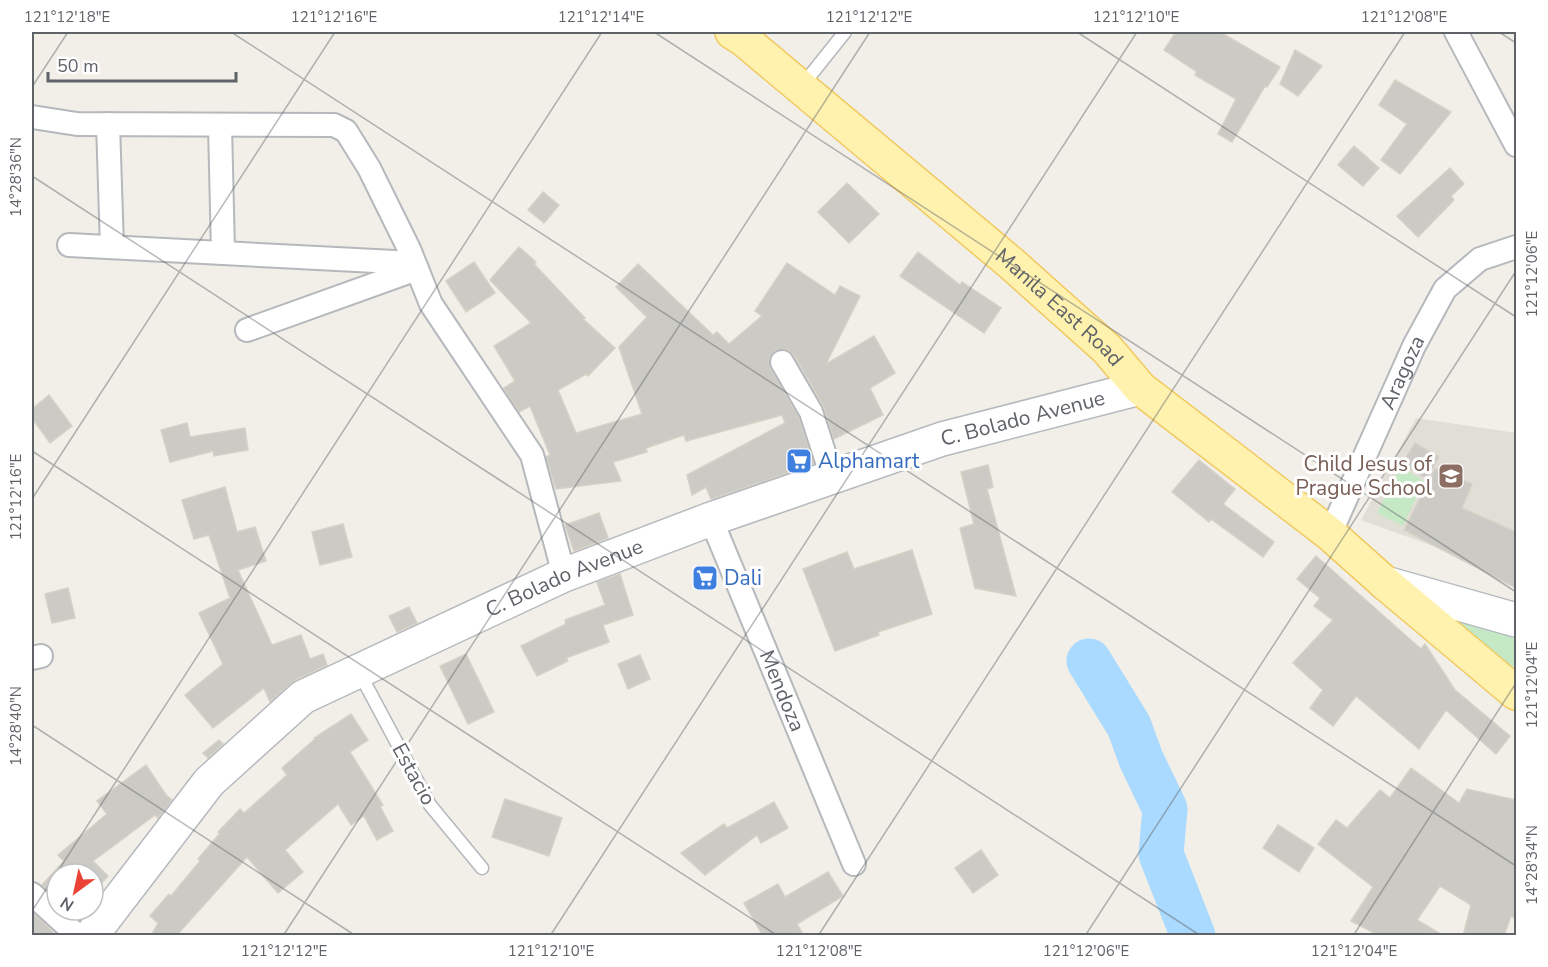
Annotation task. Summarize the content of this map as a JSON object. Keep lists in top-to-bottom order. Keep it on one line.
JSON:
{"streets":{"main road":["Manila East Road"],"street":["Aragoza","C. Bolado Avenue","Mendoza"],"lane":["Estacio"]},"crossings":[["Manila East Road","Aragoza"],["Manila East Road","C. Bolado Avenue"],["C. Bolado Avenue","Mendoza"],["C. Bolado Avenue","Estacio"]],"places":{"supermarket":["Alphamart","Dali"],"school or university":["Child Jesus of Prague School"]},"scale_bar":"50 m","north":"bottom left","coordinates":["121°12'18\"E","121°12'16\"E","121°12'14\"E","121°12'12\"E","121°12'10\"E","121°12'08\"E","14°28'36\"N","121°12'06\"E","121°12'04\"E","14°28'40\"N","14°28'34\"N"]}
